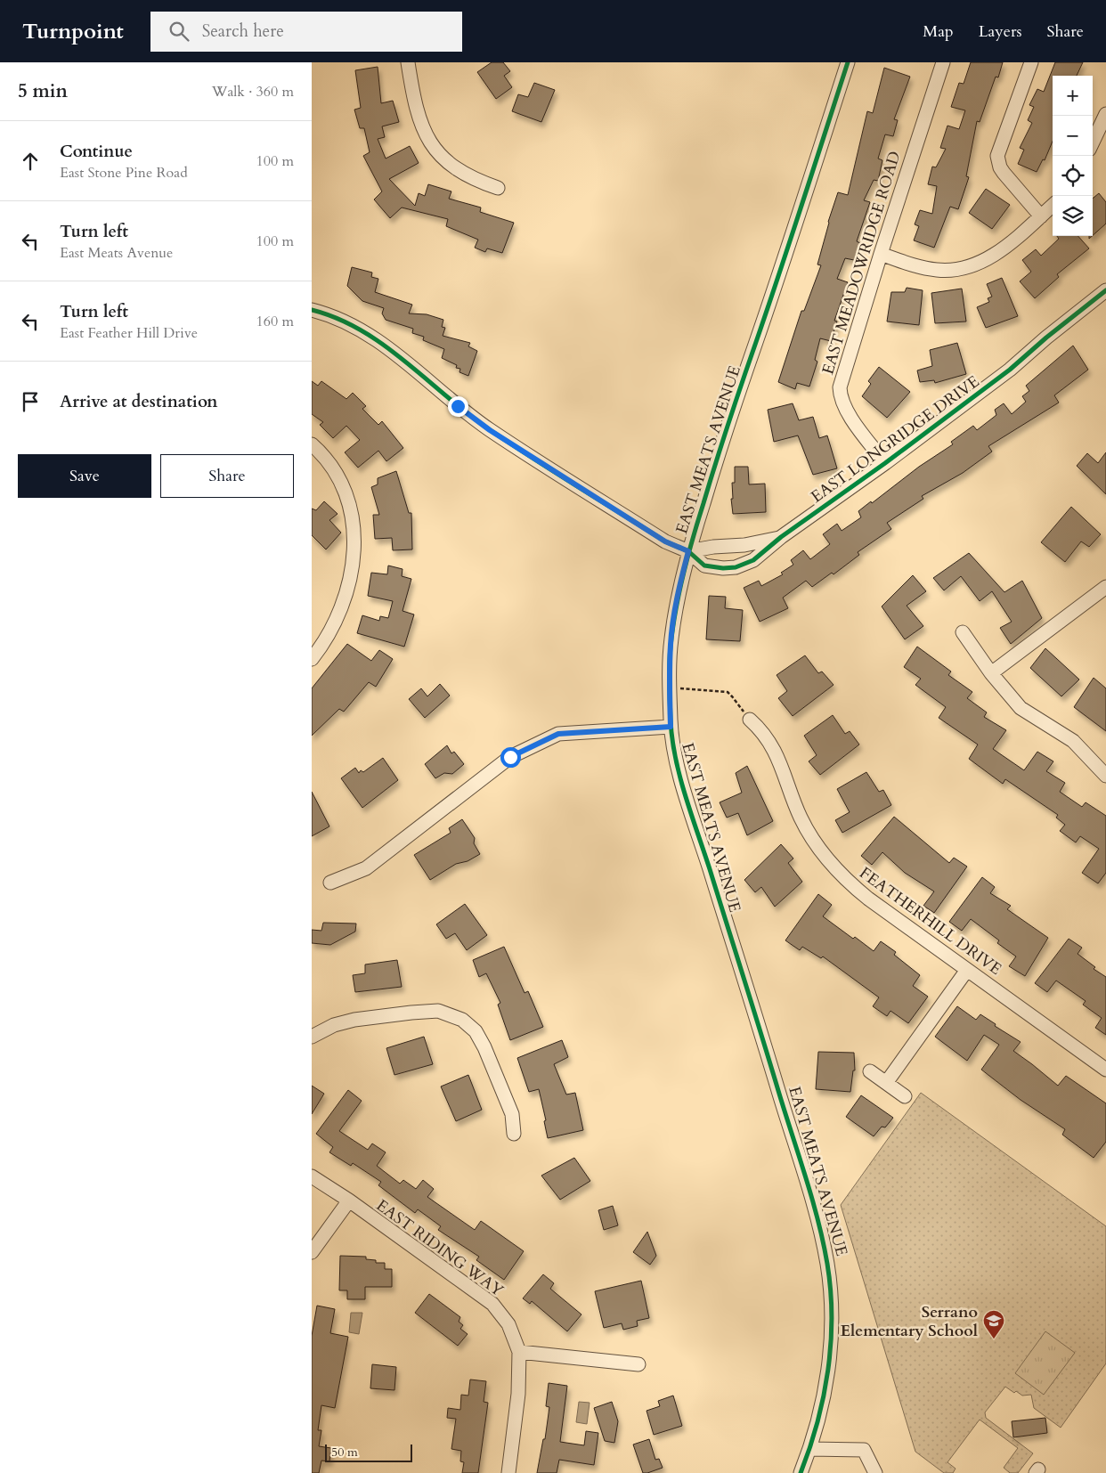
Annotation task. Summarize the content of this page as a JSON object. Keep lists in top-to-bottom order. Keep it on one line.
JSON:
{"streets":{"street":["EAST MEADOWRIDGE ROAD","EAST LONGRIDGE DRIVE","EAST MEATS AVENUE","FEATHERHILL DRIVE","EAST RIDING WAY"]},"crossings":[["EAST MEADOWRIDGE ROAD","EAST LONGRIDGE DRIVE"],["EAST LONGRIDGE DRIVE","EAST MEATS AVENUE"]],"places":{"school or university":["Serrano Elementary School"]},"scale_bar":"50 m","page":{"header":"Turnpoint","search":"Search here","nav":["Map","Layers","Share"],"heading":["5 min","Walk · 360 m"],"map_buttons":["+","−"],"list":[["Continue","East Stone Pine Road","100 m"],["Turn left","East Meats Avenue","100 m"],["Turn left","East Feather Hill Drive","160 m"],"Arrive at destination"],"buttons":["Save","Share"],"scale":"50 m"}}
